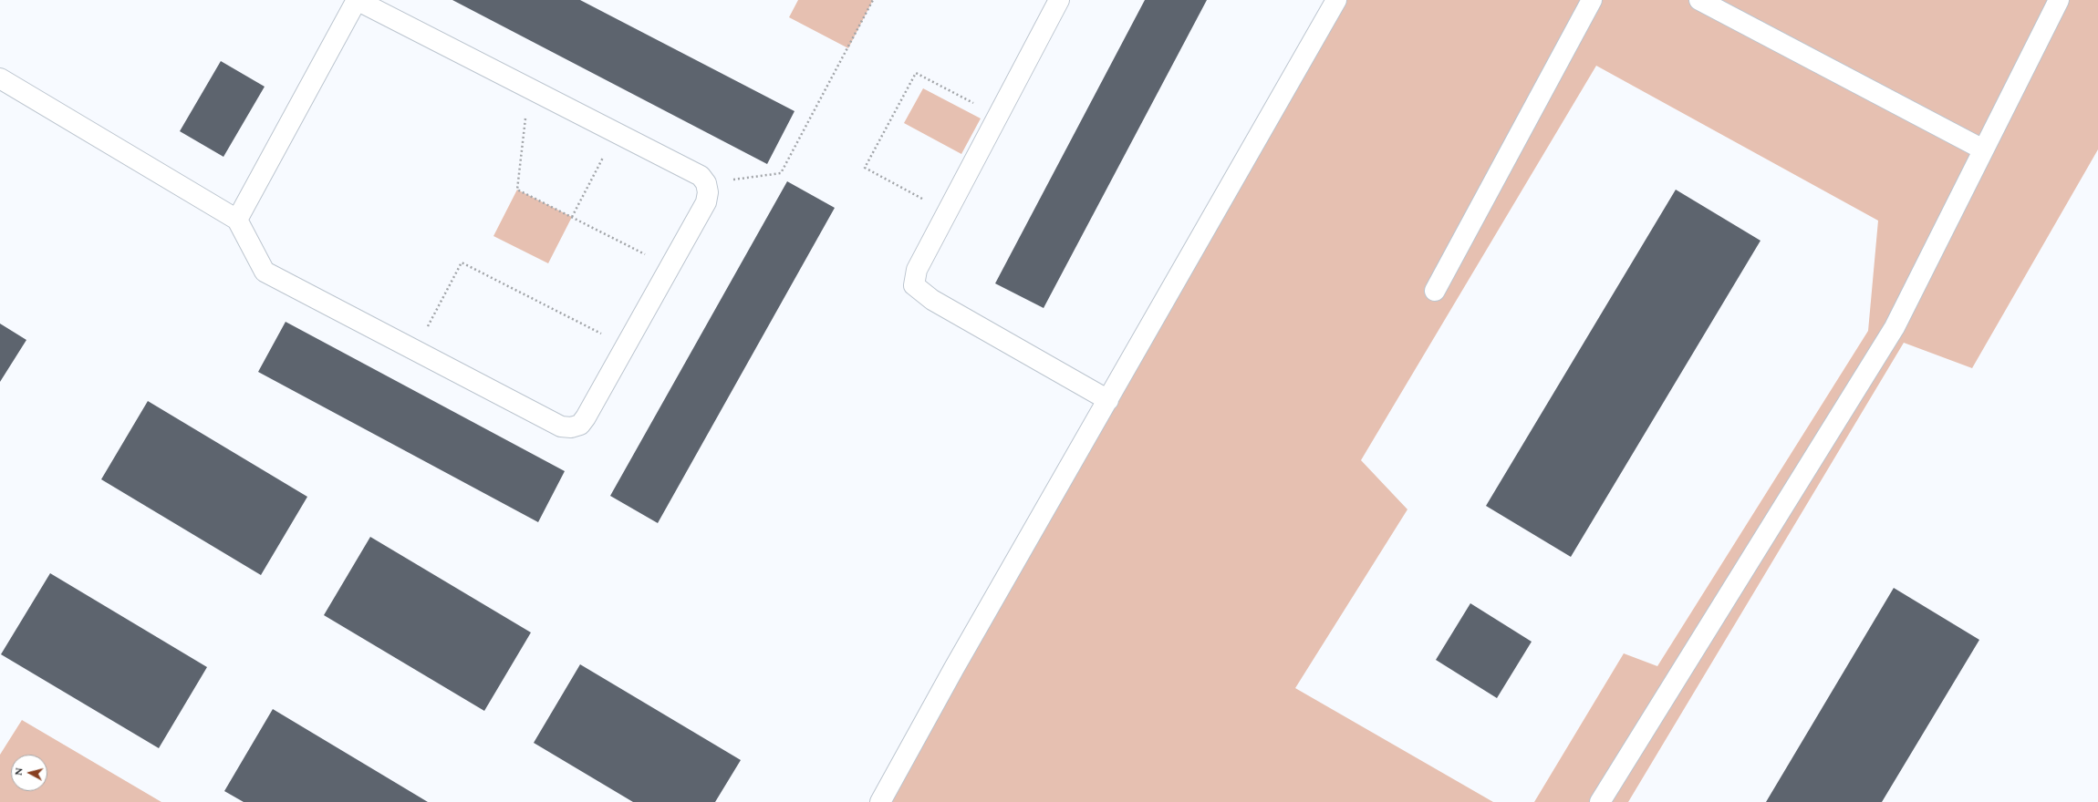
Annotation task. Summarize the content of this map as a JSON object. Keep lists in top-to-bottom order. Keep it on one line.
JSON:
{"north":"left"}
